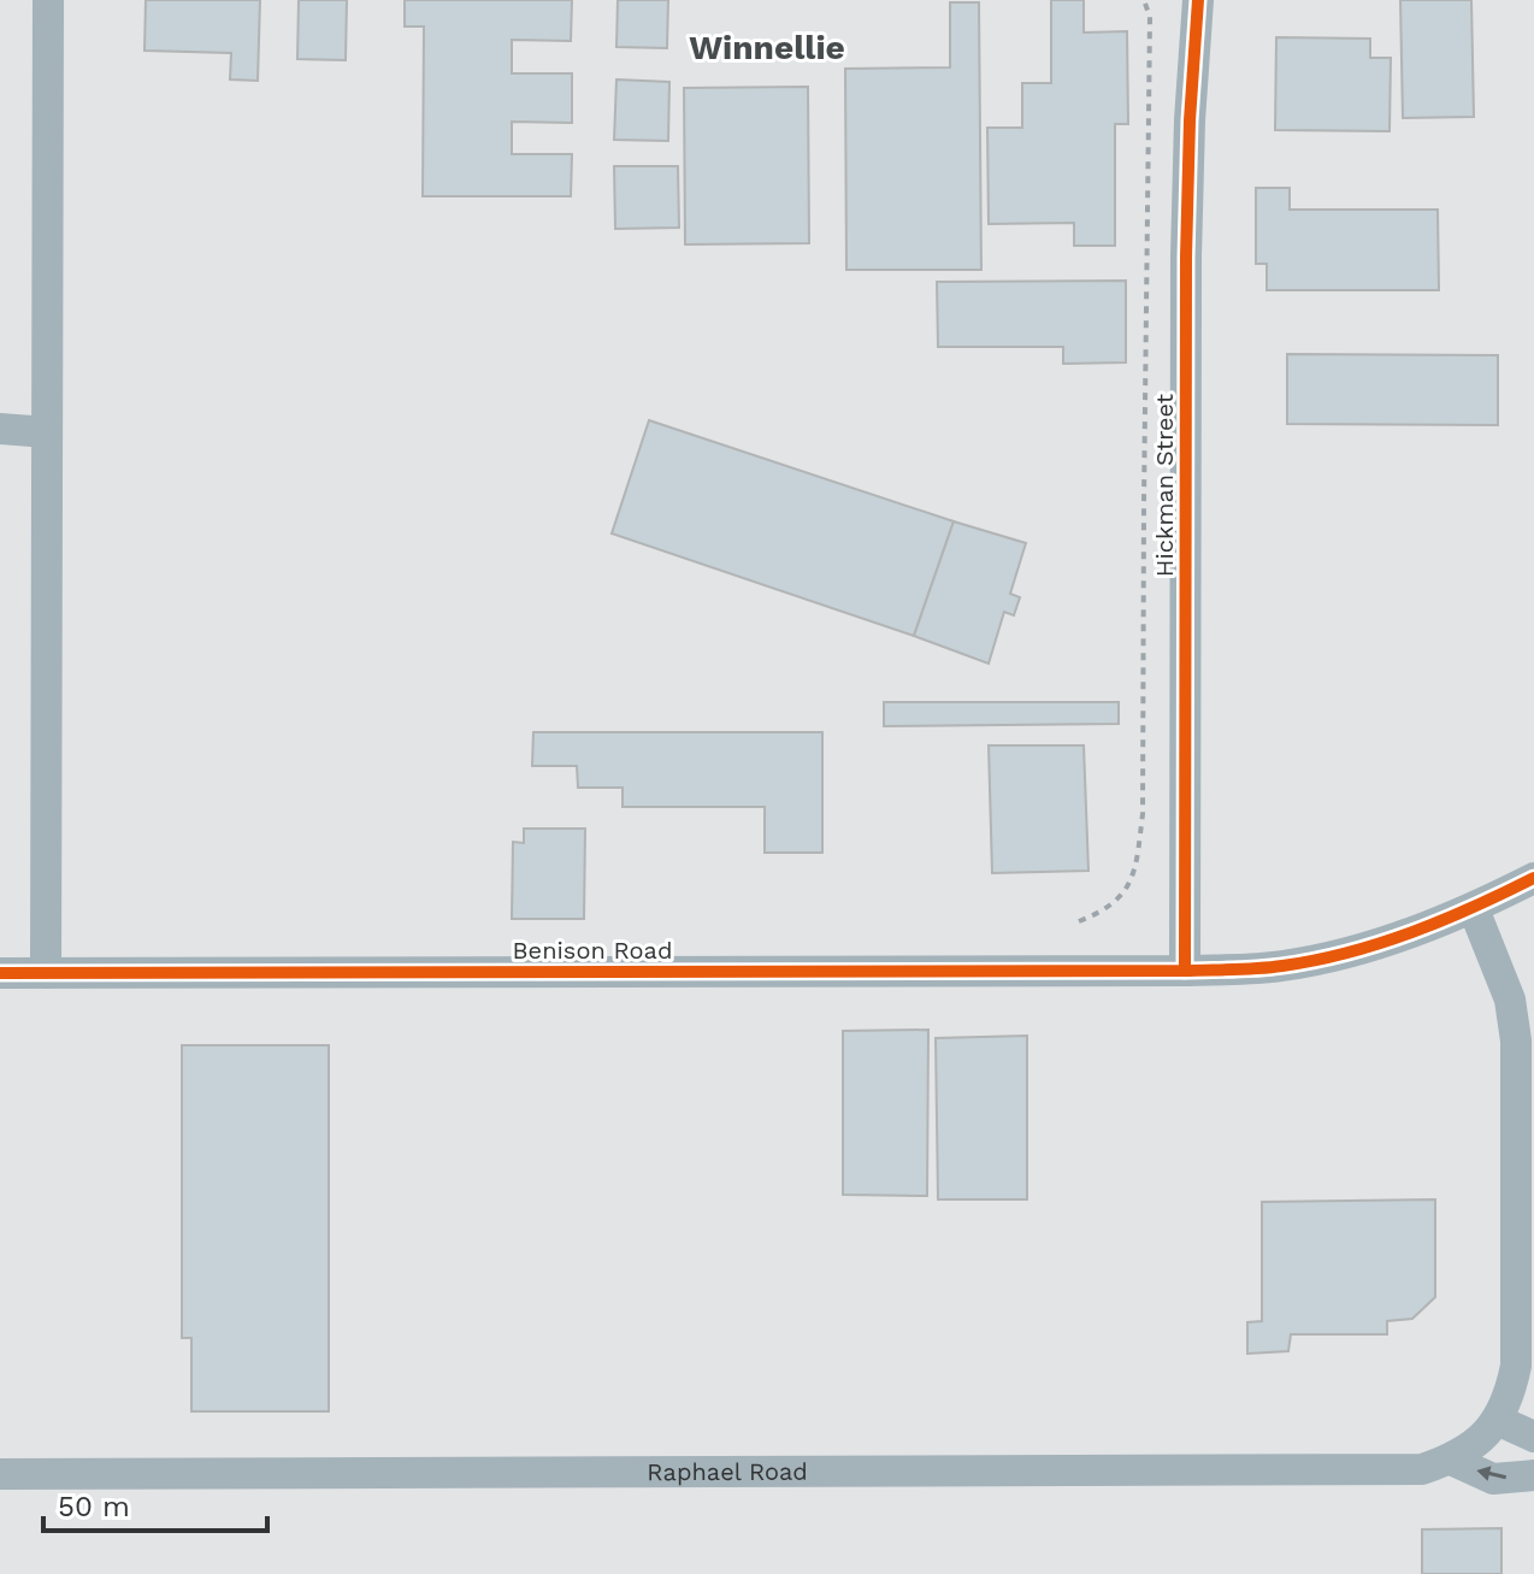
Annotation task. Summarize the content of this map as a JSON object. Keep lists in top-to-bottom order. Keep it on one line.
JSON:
{"streets":{"street":["Hickman Street","Benison Road","Raphael Road"]},"crossings":[["Hickman Street","Benison Road"]],"districts":["Winnellie"],"scale_bar":"50 m"}
